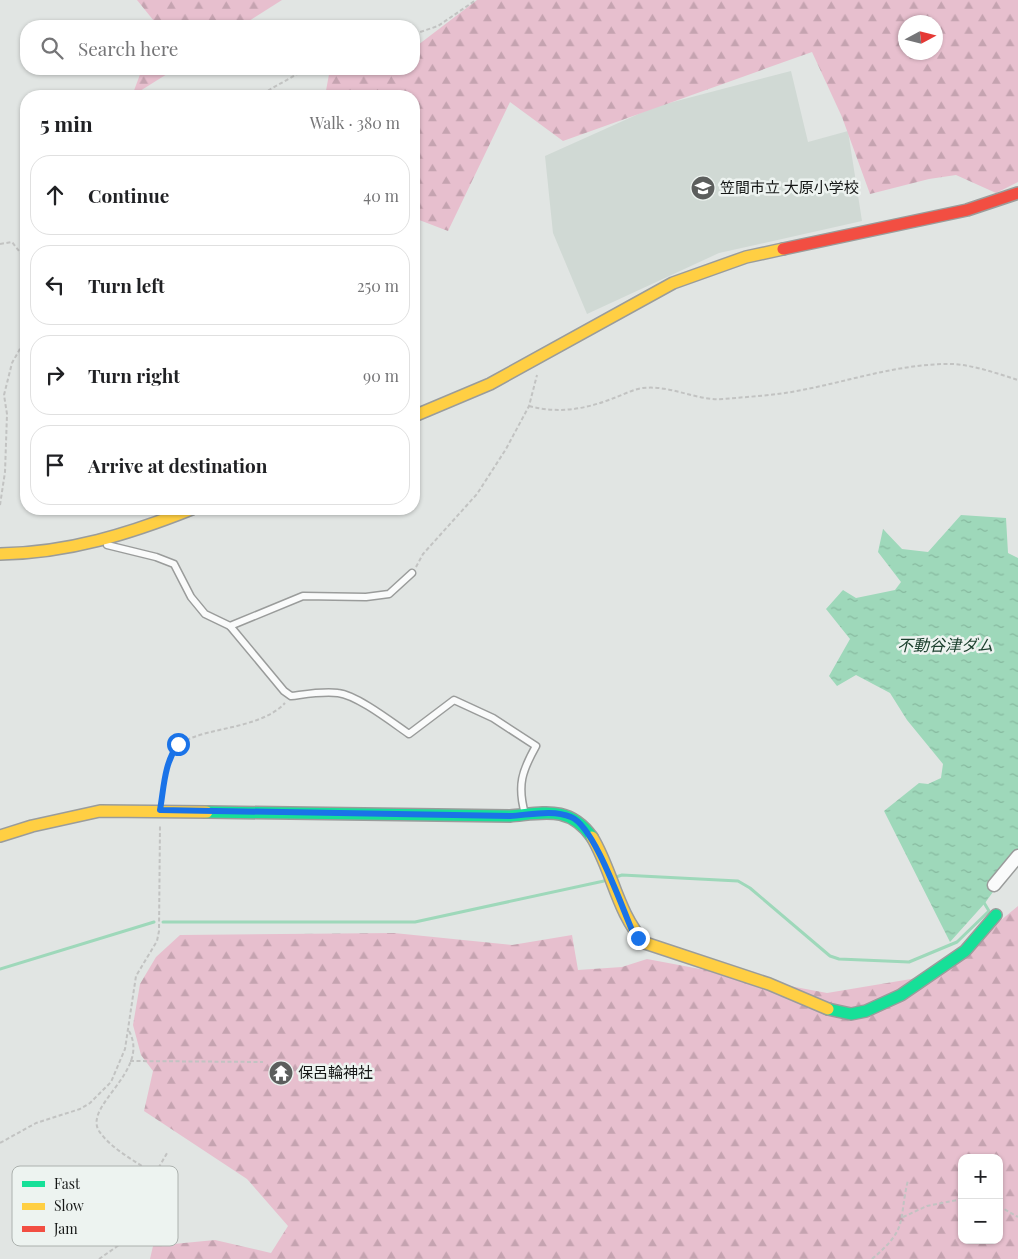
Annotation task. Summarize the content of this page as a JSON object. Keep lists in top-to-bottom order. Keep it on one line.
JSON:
{"water":["不動谷津ダム"],"places":{"school or university":["笠間市立 大原小学校"],"temple":["保呂輪神社"]},"legend":["Fast","Slow","Jam"],"north":"right","page":{"search":"Search here","heading":["5 min","Walk · 380 m"],"list":[["Continue","40 m"],["Turn left","250 m"],["Turn right","90 m"],"Arrive at destination"],"map_buttons":["+","−"]}}
